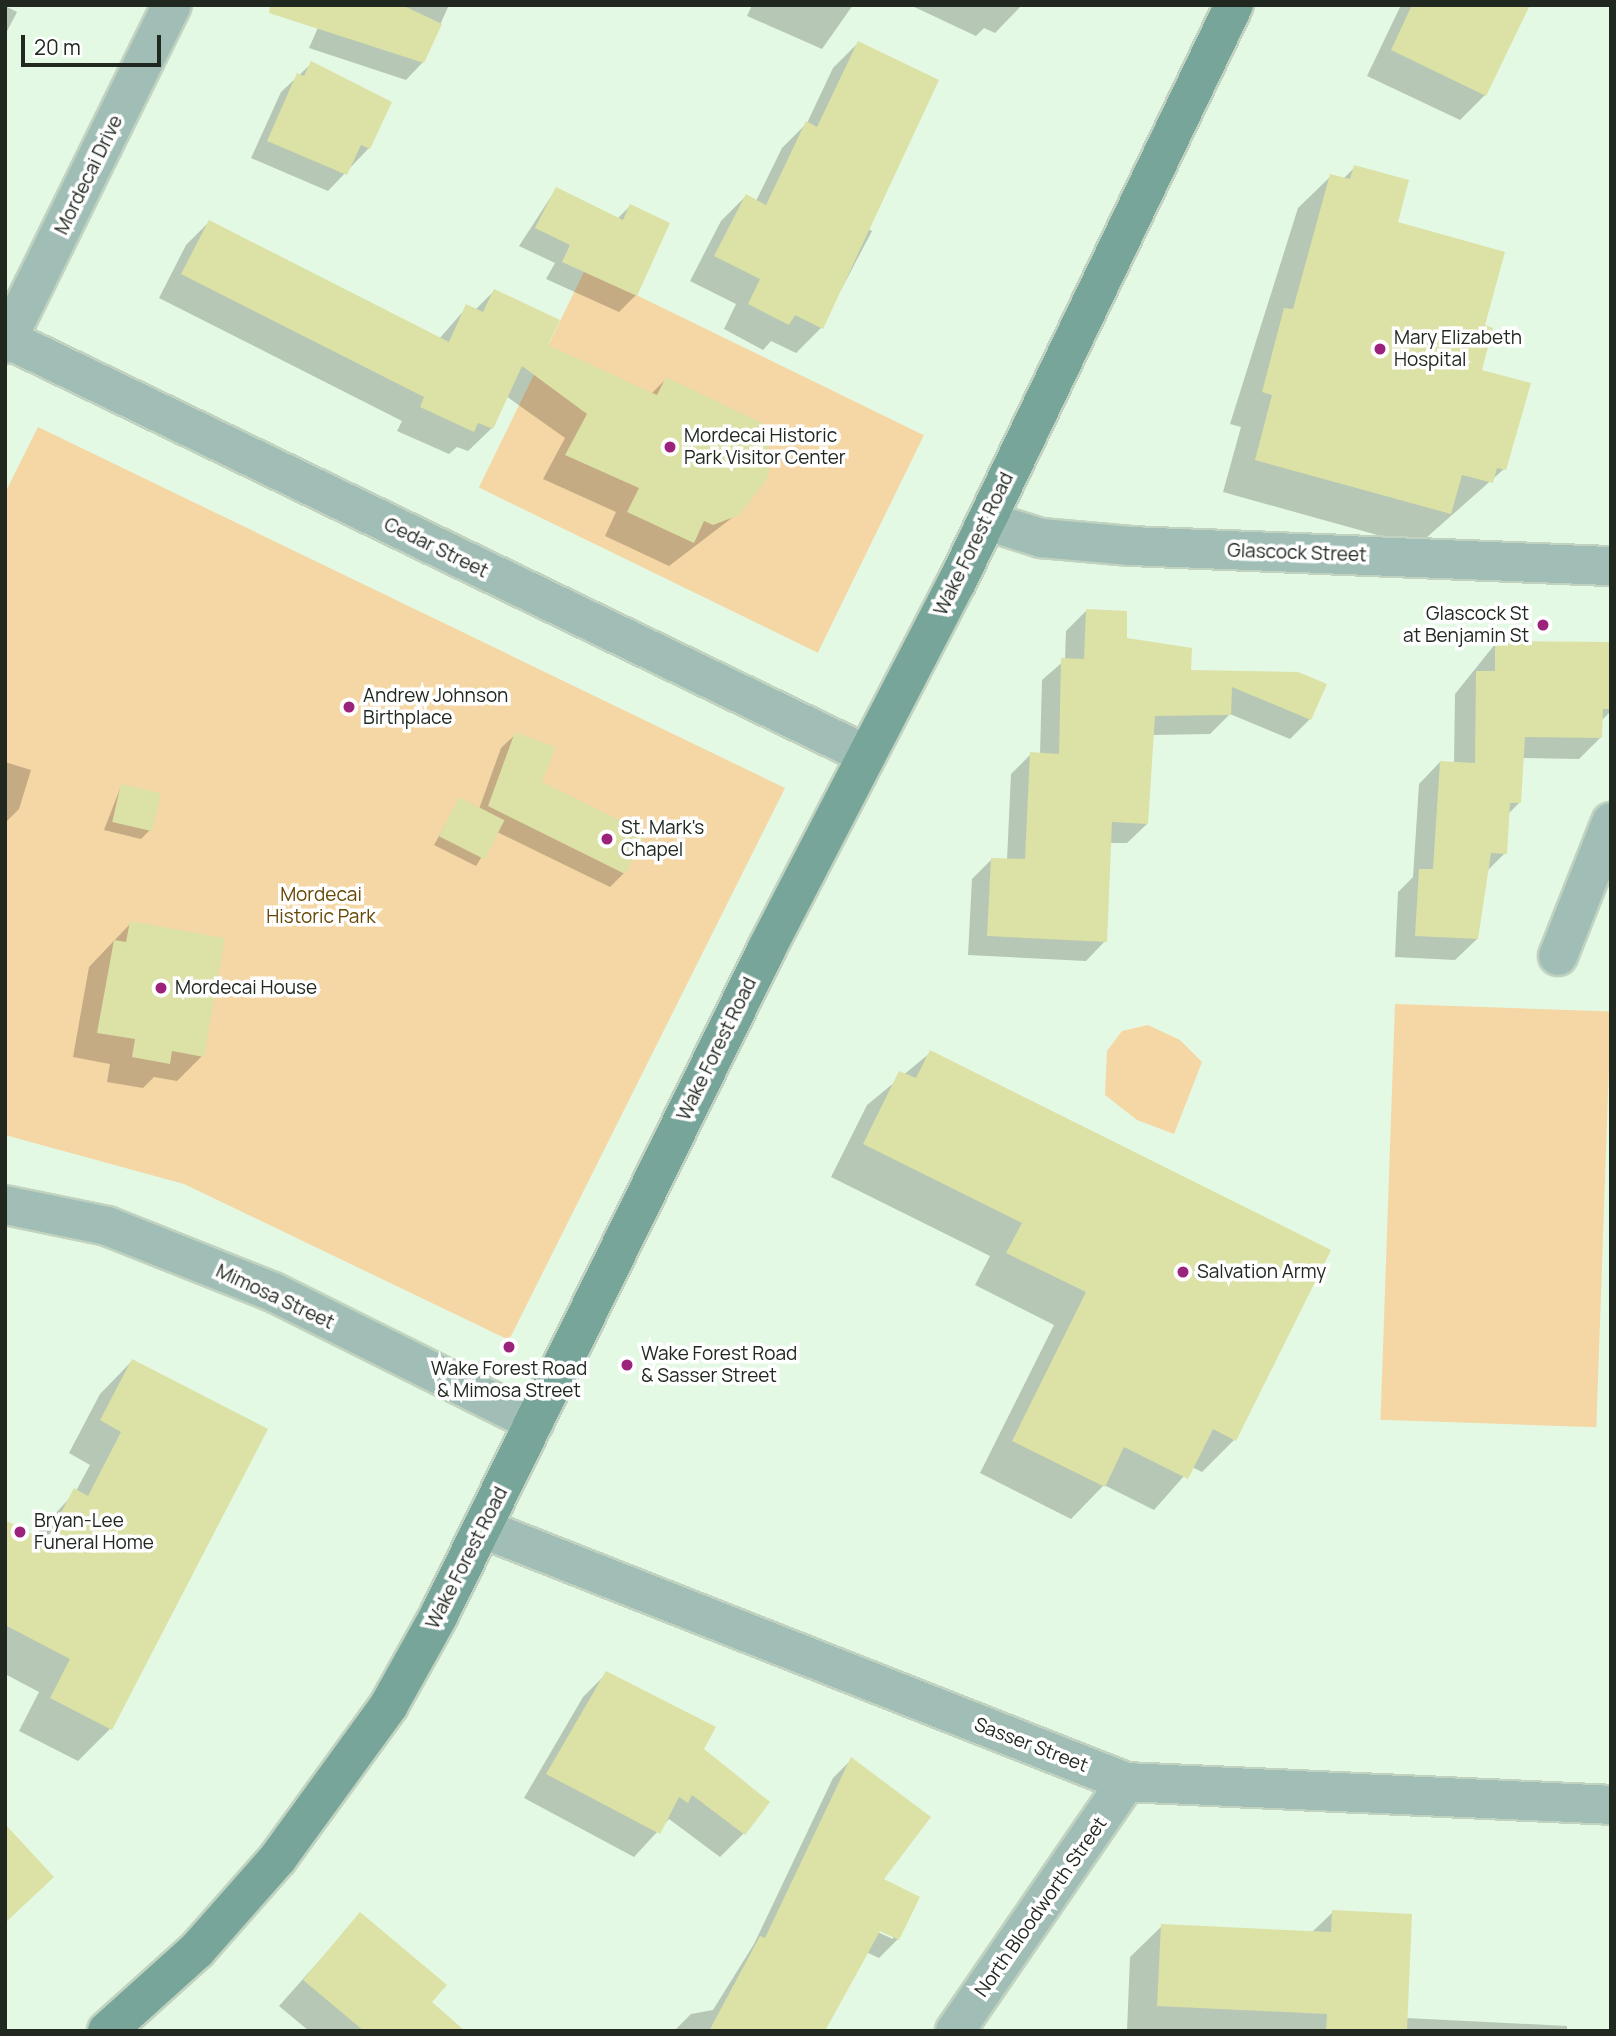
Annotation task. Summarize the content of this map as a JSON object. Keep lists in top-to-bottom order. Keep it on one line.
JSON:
{"streets":{"main road":["Wake Forest Road"],"street":["Mordecai Drive","Cedar Street","Glascock Street","Mimosa Street","Sasser Street","North Bloodworth Street"]},"crossings":[["Mordecai Drive","Cedar Street"],["Wake Forest Road","Cedar Street"],["Wake Forest Road","Glascock Street"],["Wake Forest Road","Mimosa Street"],["Wake Forest Road","Sasser Street"],["Sasser Street","North Bloodworth Street"]],"parks":["Mordecai Historic Park"],"places":["Mary Elizabeth Hospital","Mordecai Historic Park Visitor Center","Glascock St at Benjamin St","Andrew Johnson Birthplace","St. Mark's Chapel","Mordecai House","Salvation Army","Wake Forest Road & Mimosa Street","Wake Forest Road & Sasser Street","Bryan-Lee Funeral Home"],"scale_bar":"20 m"}
